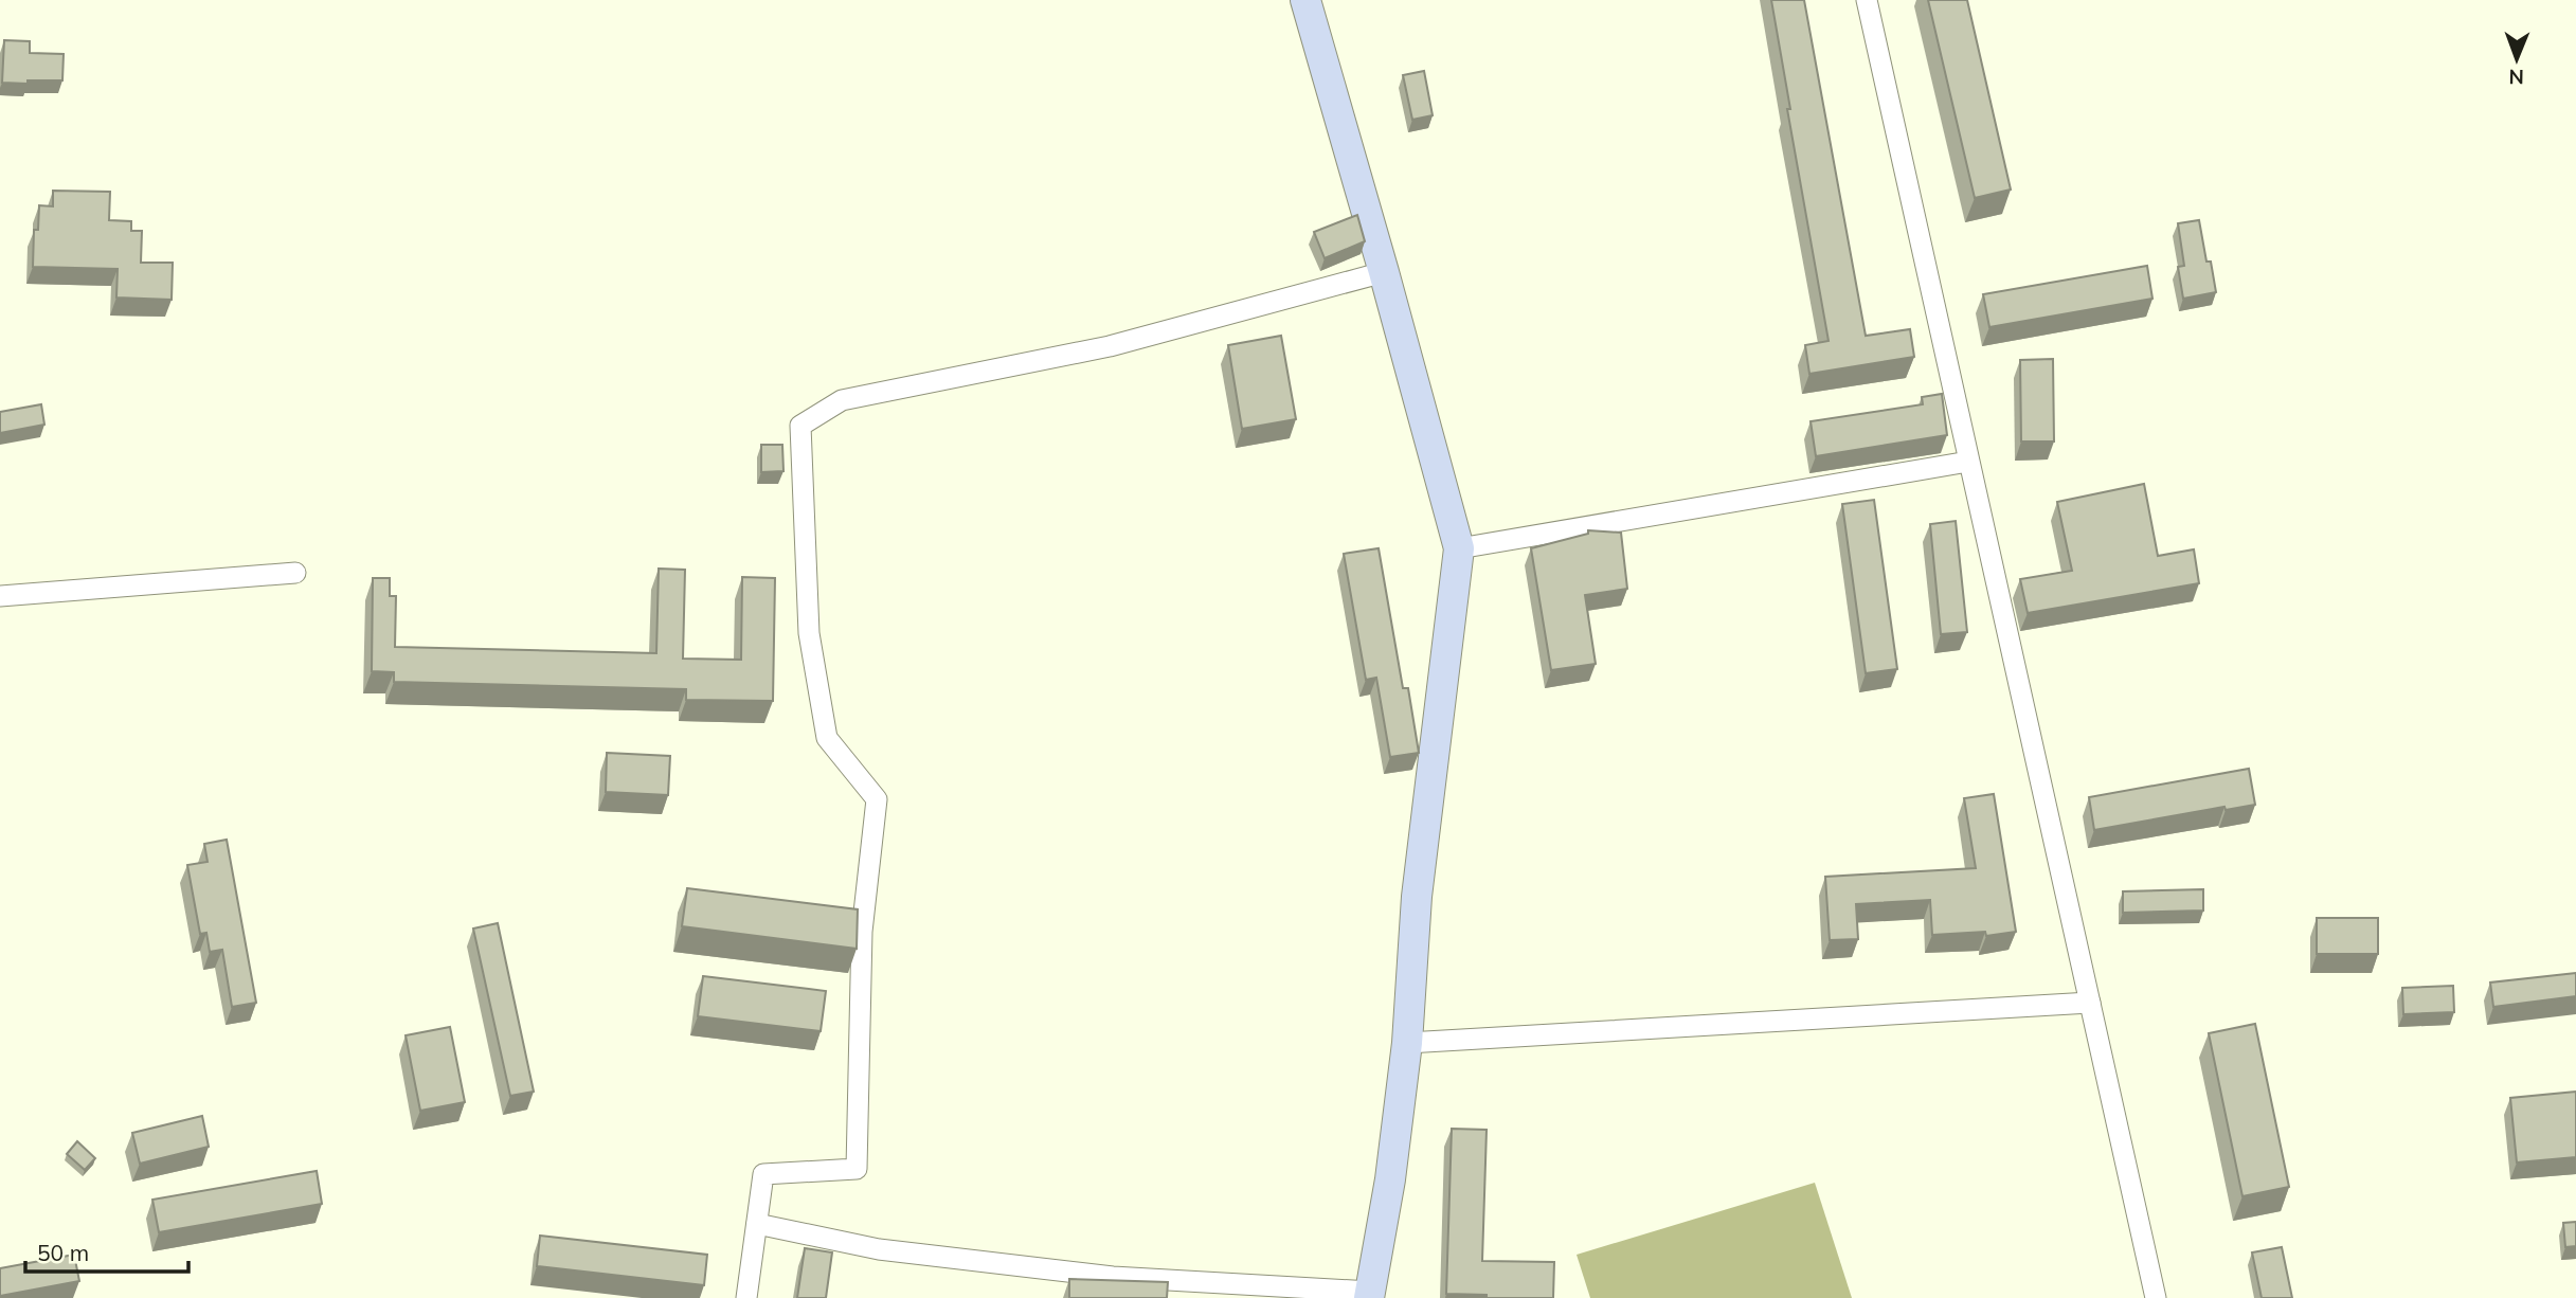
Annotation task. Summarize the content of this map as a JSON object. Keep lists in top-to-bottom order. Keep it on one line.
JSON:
{"scale_bar":"50 m","north":"bottom"}
